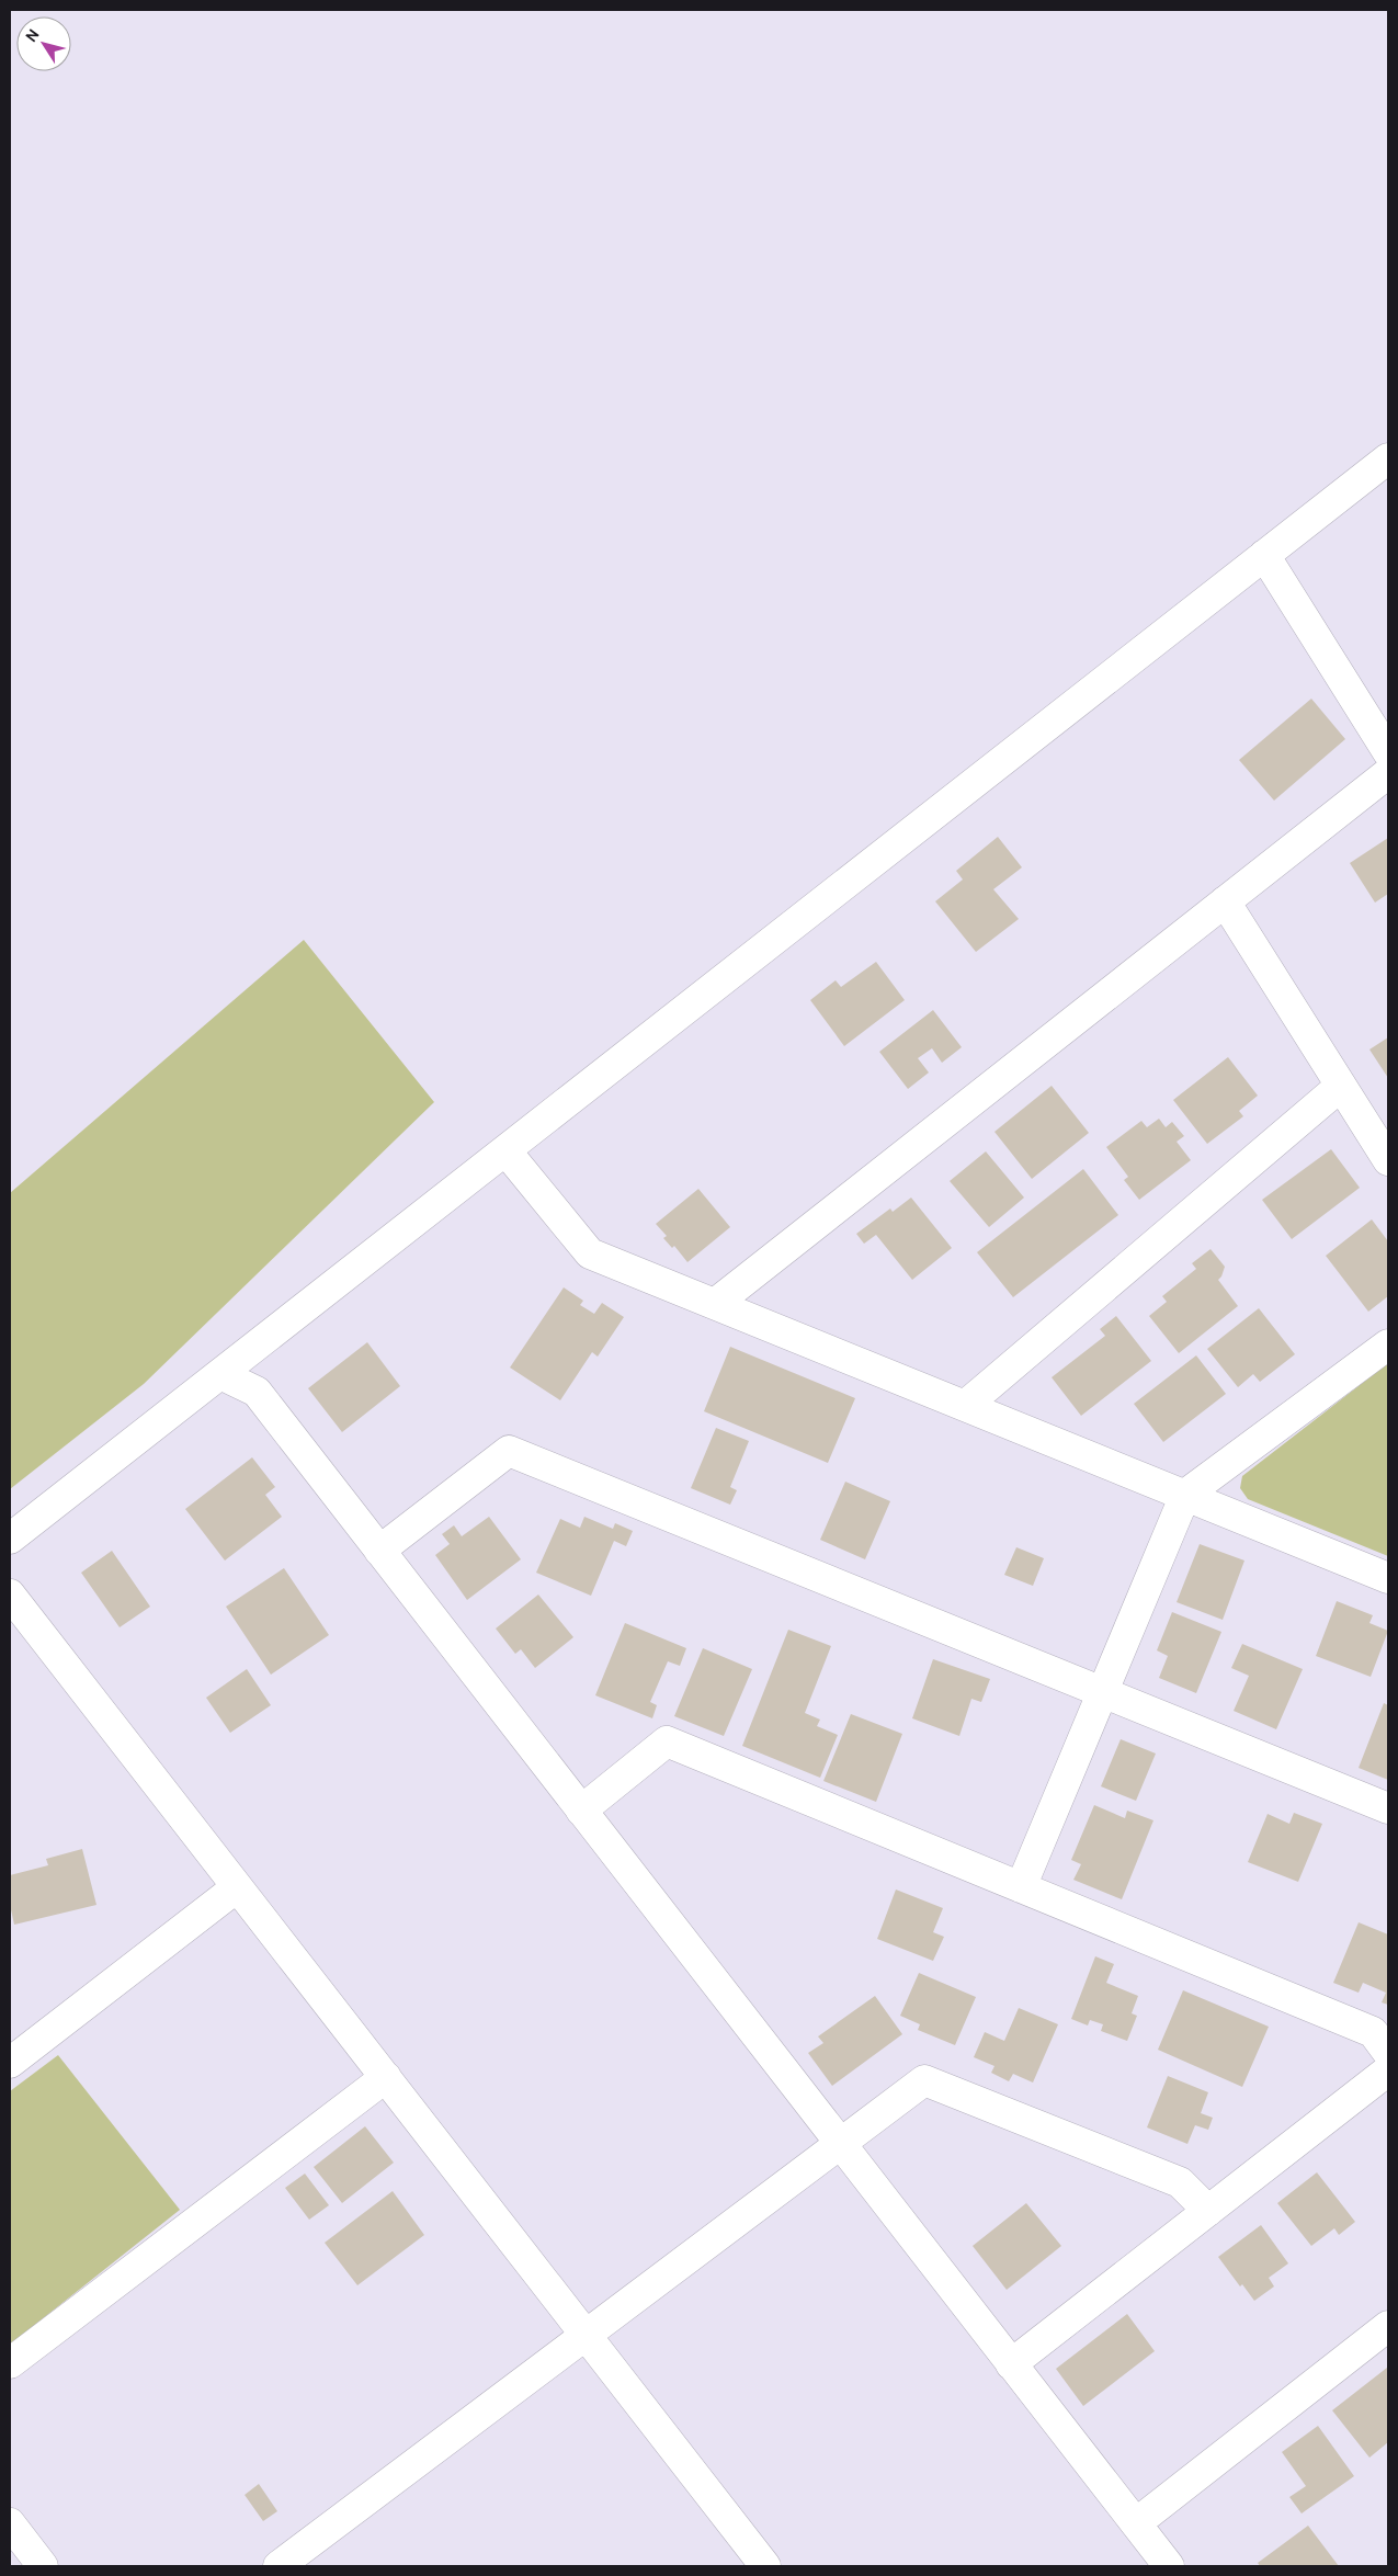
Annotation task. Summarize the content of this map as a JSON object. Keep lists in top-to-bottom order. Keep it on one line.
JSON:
{"north":"top left"}
